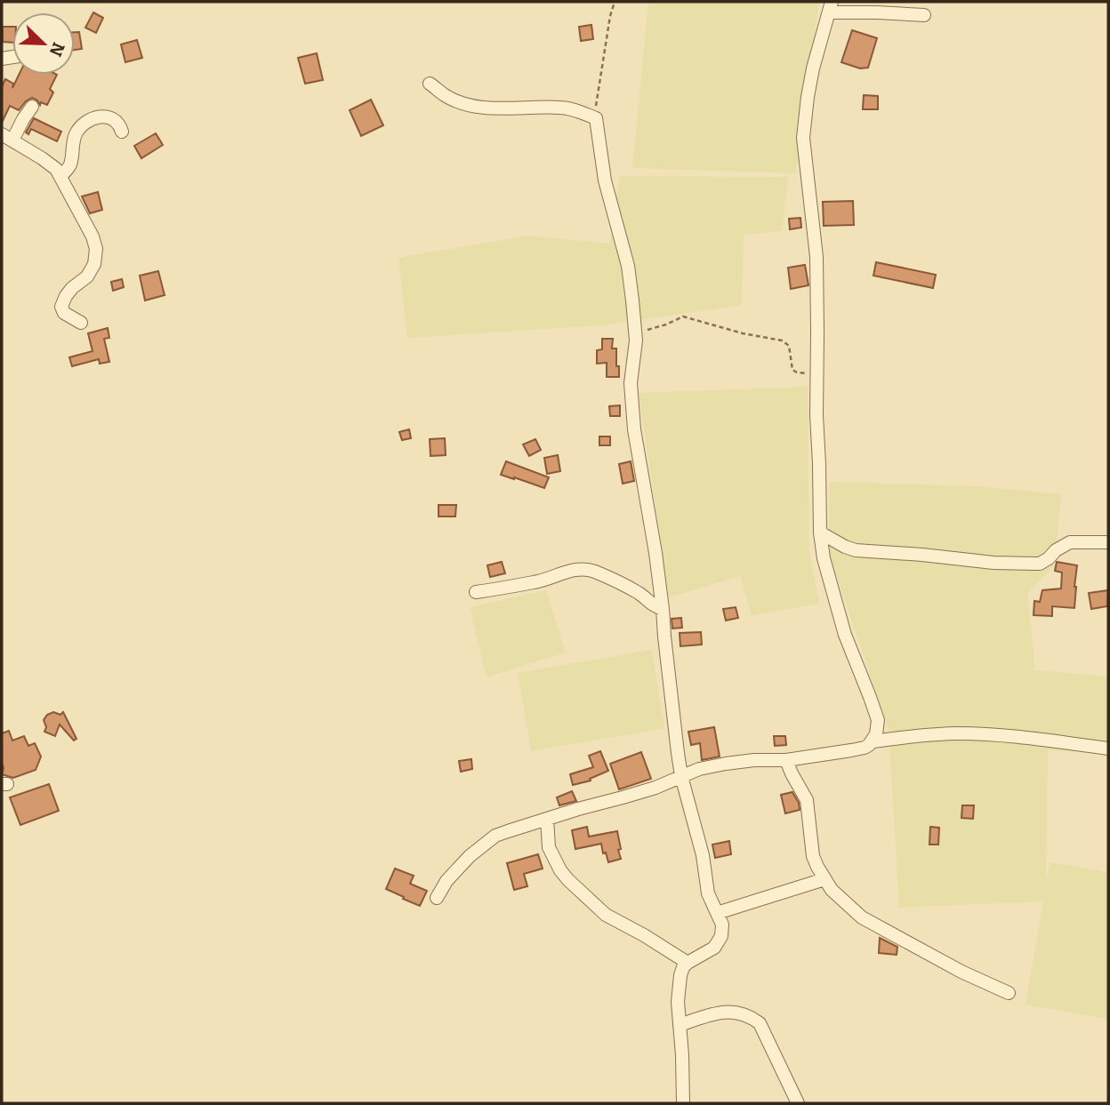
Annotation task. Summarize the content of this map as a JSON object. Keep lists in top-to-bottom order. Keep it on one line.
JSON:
{"north":"bottom right"}
